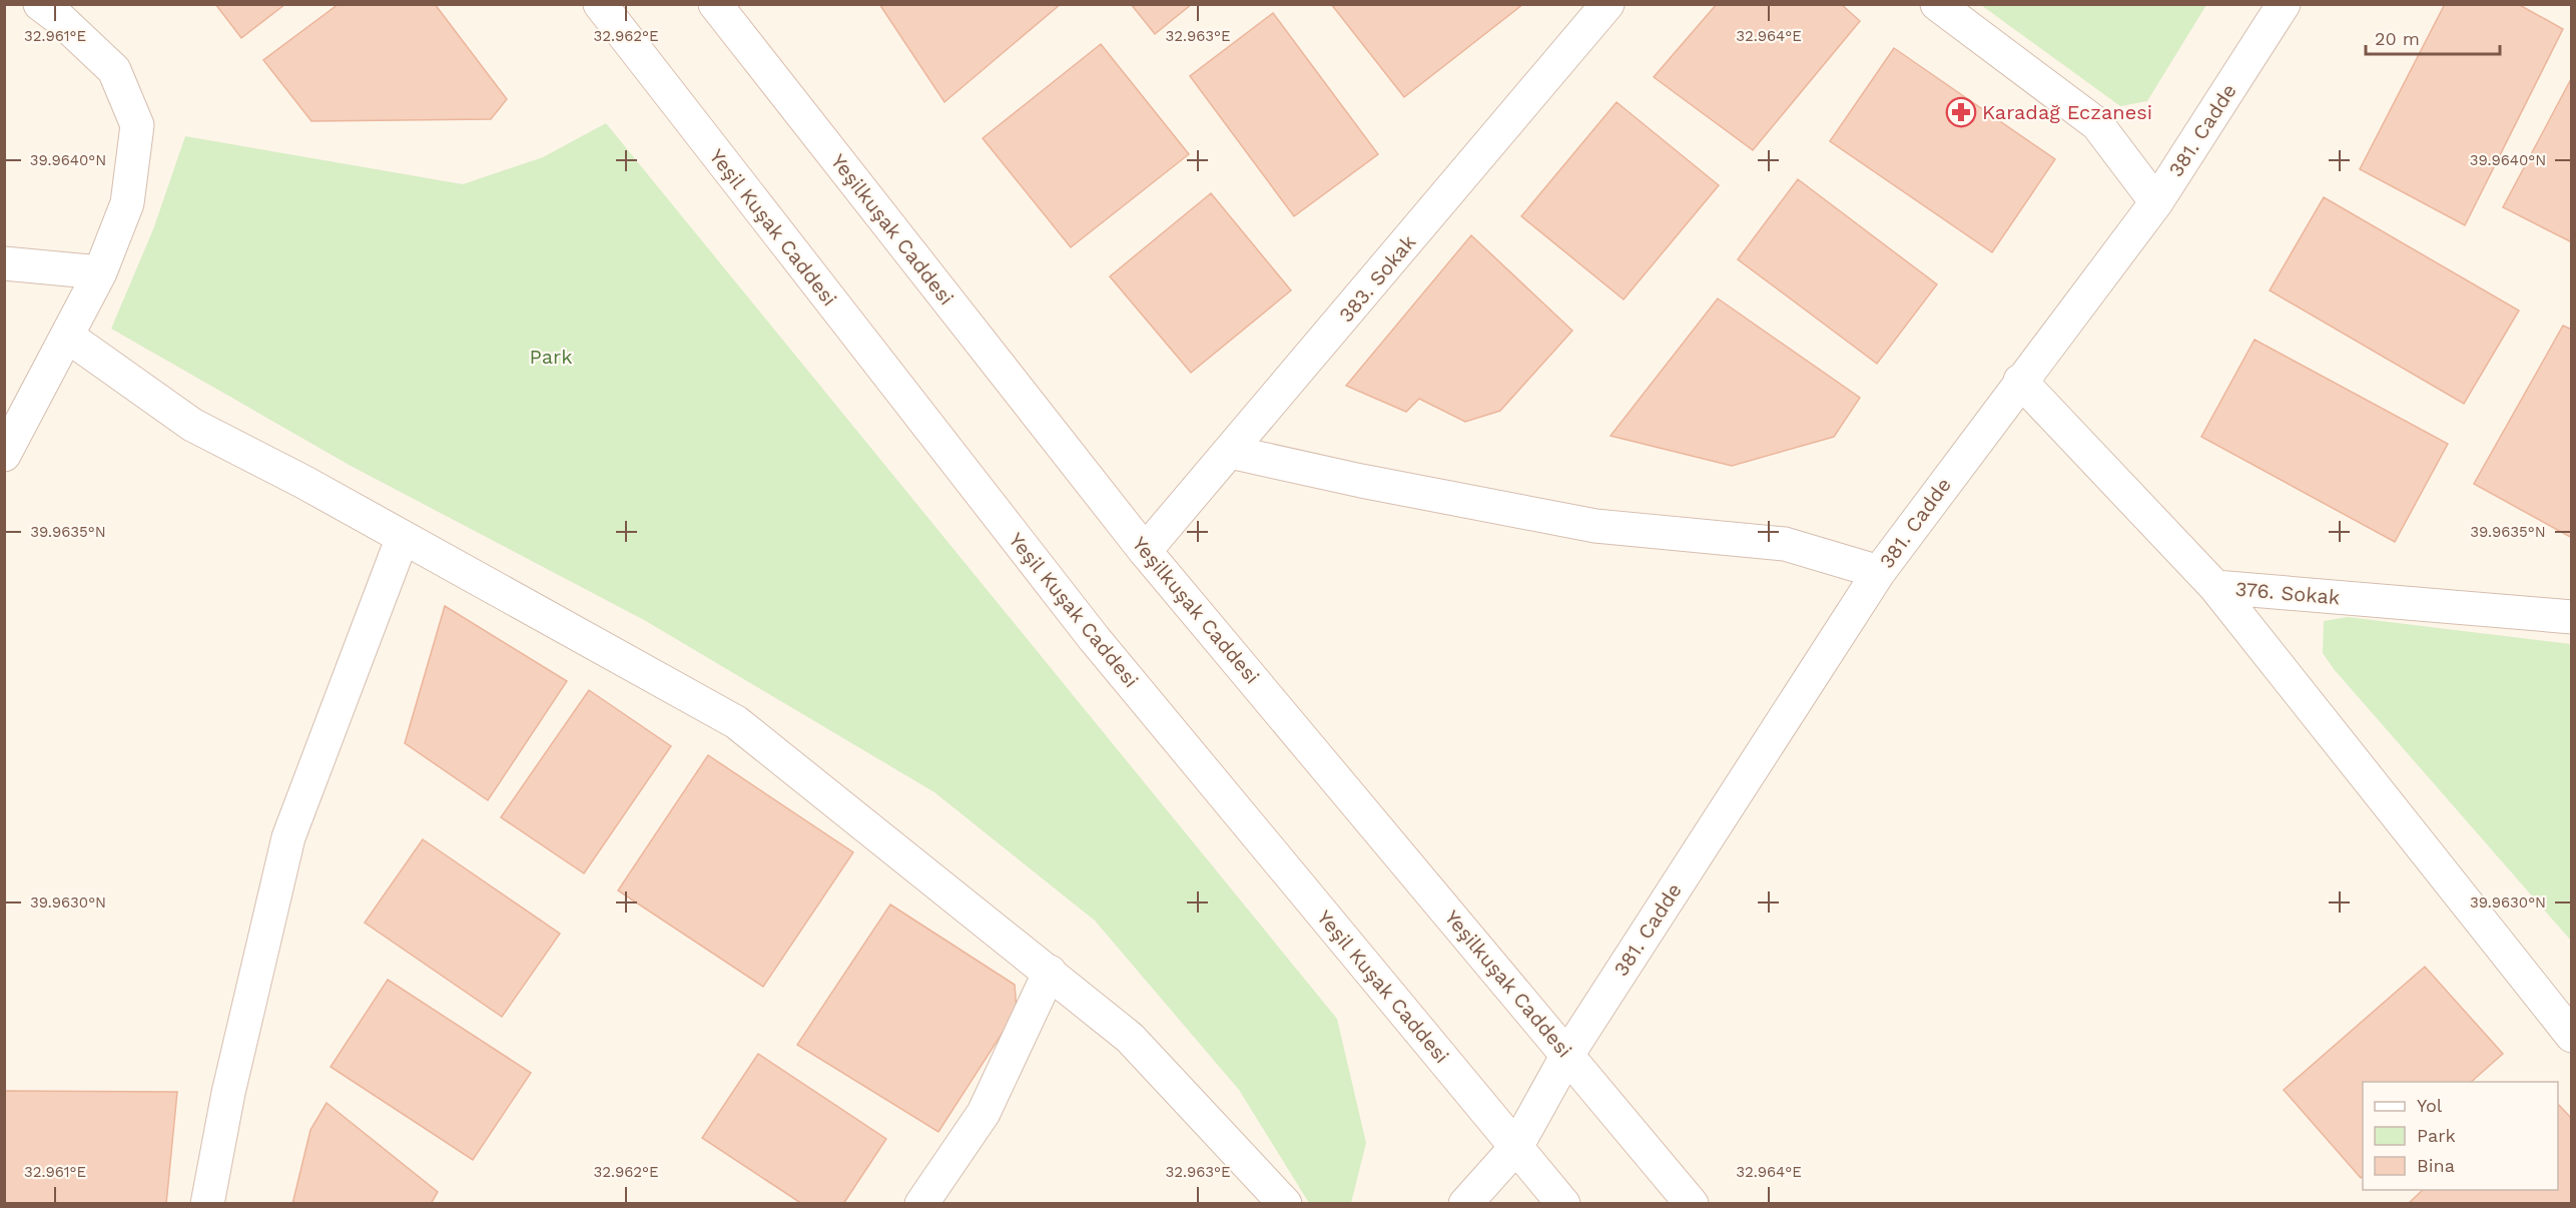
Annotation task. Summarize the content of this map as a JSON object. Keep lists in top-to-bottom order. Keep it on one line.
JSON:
{"streets":{"street":["381. Cadde","Yeşil Kuşak Caddesi","Yeşilkuşak Caddesi","383. Sokak","376. Sokak"]},"crossings":[["381. Cadde","Yeşil Kuşak Caddesi"],["381. Cadde","Yeşilkuşak Caddesi"],["381. Cadde","376. Sokak"],["Yeşilkuşak Caddesi","383. Sokak"]],"parks":["Park"],"places":{"pharmacy":["Karadağ Eczanesi"]},"legend":["Yol","Park","Bina"],"scale_bar":"20 m","coordinates":["32.961°E","32.962°E","32.963°E","32.964°E","39.9640°N","39.9635°N","39.9630°N"]}
